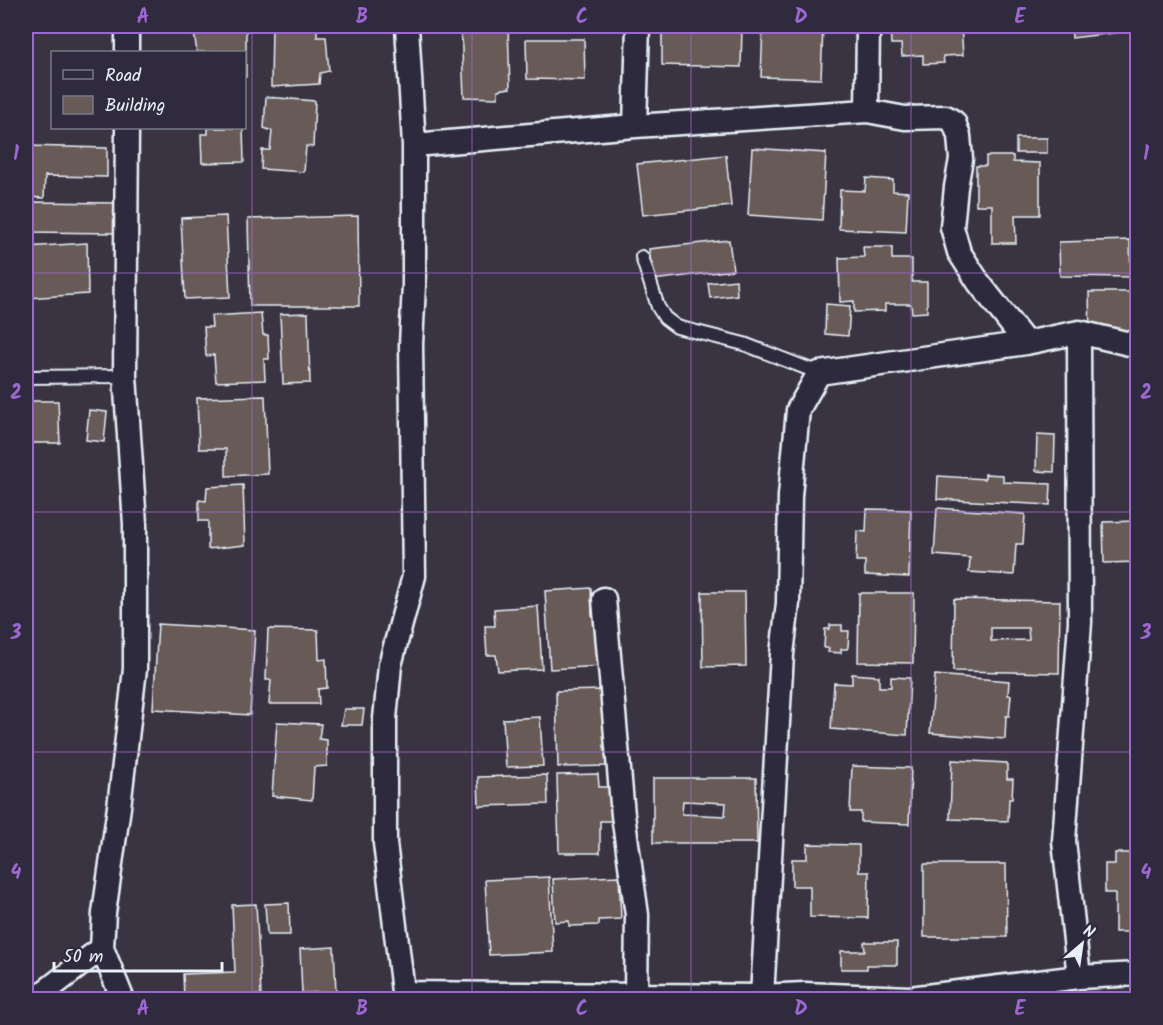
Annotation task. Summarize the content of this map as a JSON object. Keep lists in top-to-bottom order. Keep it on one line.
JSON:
{"legend":["Road","Building"],"scale_bar":"50 m","north":"top right","grid":{"columns":["A","B","C","D","E"],"rows":["1","2","3","4"]}}
